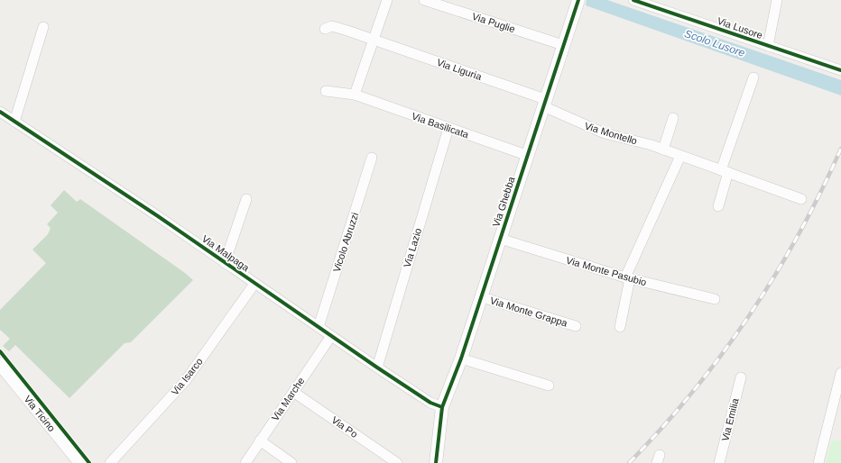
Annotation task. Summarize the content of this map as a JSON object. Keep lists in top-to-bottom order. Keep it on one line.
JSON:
{"streets":{"street":["Via Puglie","Via Lusore","Via Liguria","Via Basilicata","Via Montello","Via Ghebba","Vicolo Abruzzi","Via Lazio","Via Malpaga","Via Monte Pasubio","Via Monte Grappa","Via Isarco","Via Marche","Via Ticino","Via Emilia","Via Po"]},"crossings":[["Via Puglie","Via Ghebba"],["Via Liguria","Via Montello"],["Via Liguria","Via Ghebba"],["Via Basilicata","Via Ghebba"],["Via Basilicata","Via Lazio"],["Via Montello","Via Ghebba"],["Via Ghebba","Via Malpaga"],["Via Ghebba","Via Monte Pasubio"],["Via Ghebba","Via Monte Grappa"],["Vicolo Abruzzi","Via Malpaga"],["Via Lazio","Via Malpaga"],["Via Malpaga","Via Isarco"],["Via Malpaga","Via Marche"],["Via Marche","Via Po"]],"water":["Scolo Lusore"]}
